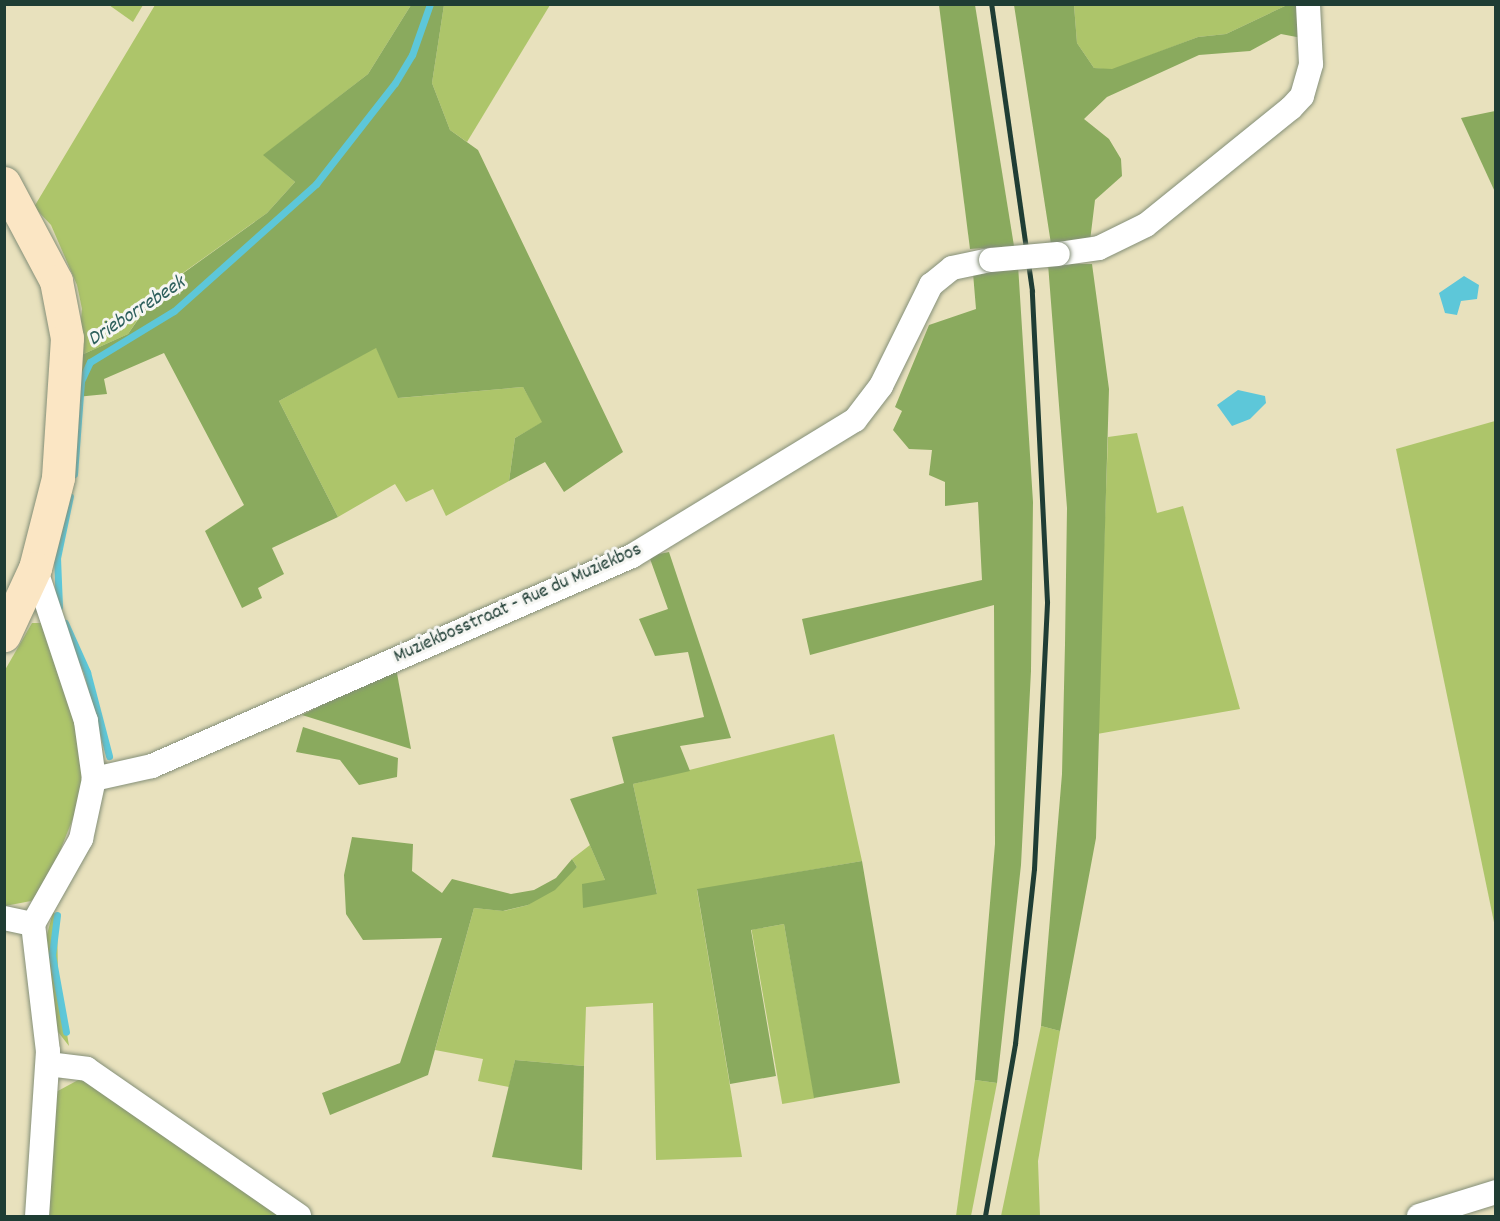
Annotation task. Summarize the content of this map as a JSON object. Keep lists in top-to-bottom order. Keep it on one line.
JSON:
{"streets":{"street":["Muziekbosstraat - Rue du Muziekbos"]},"water":["Drieborrebeek"]}
